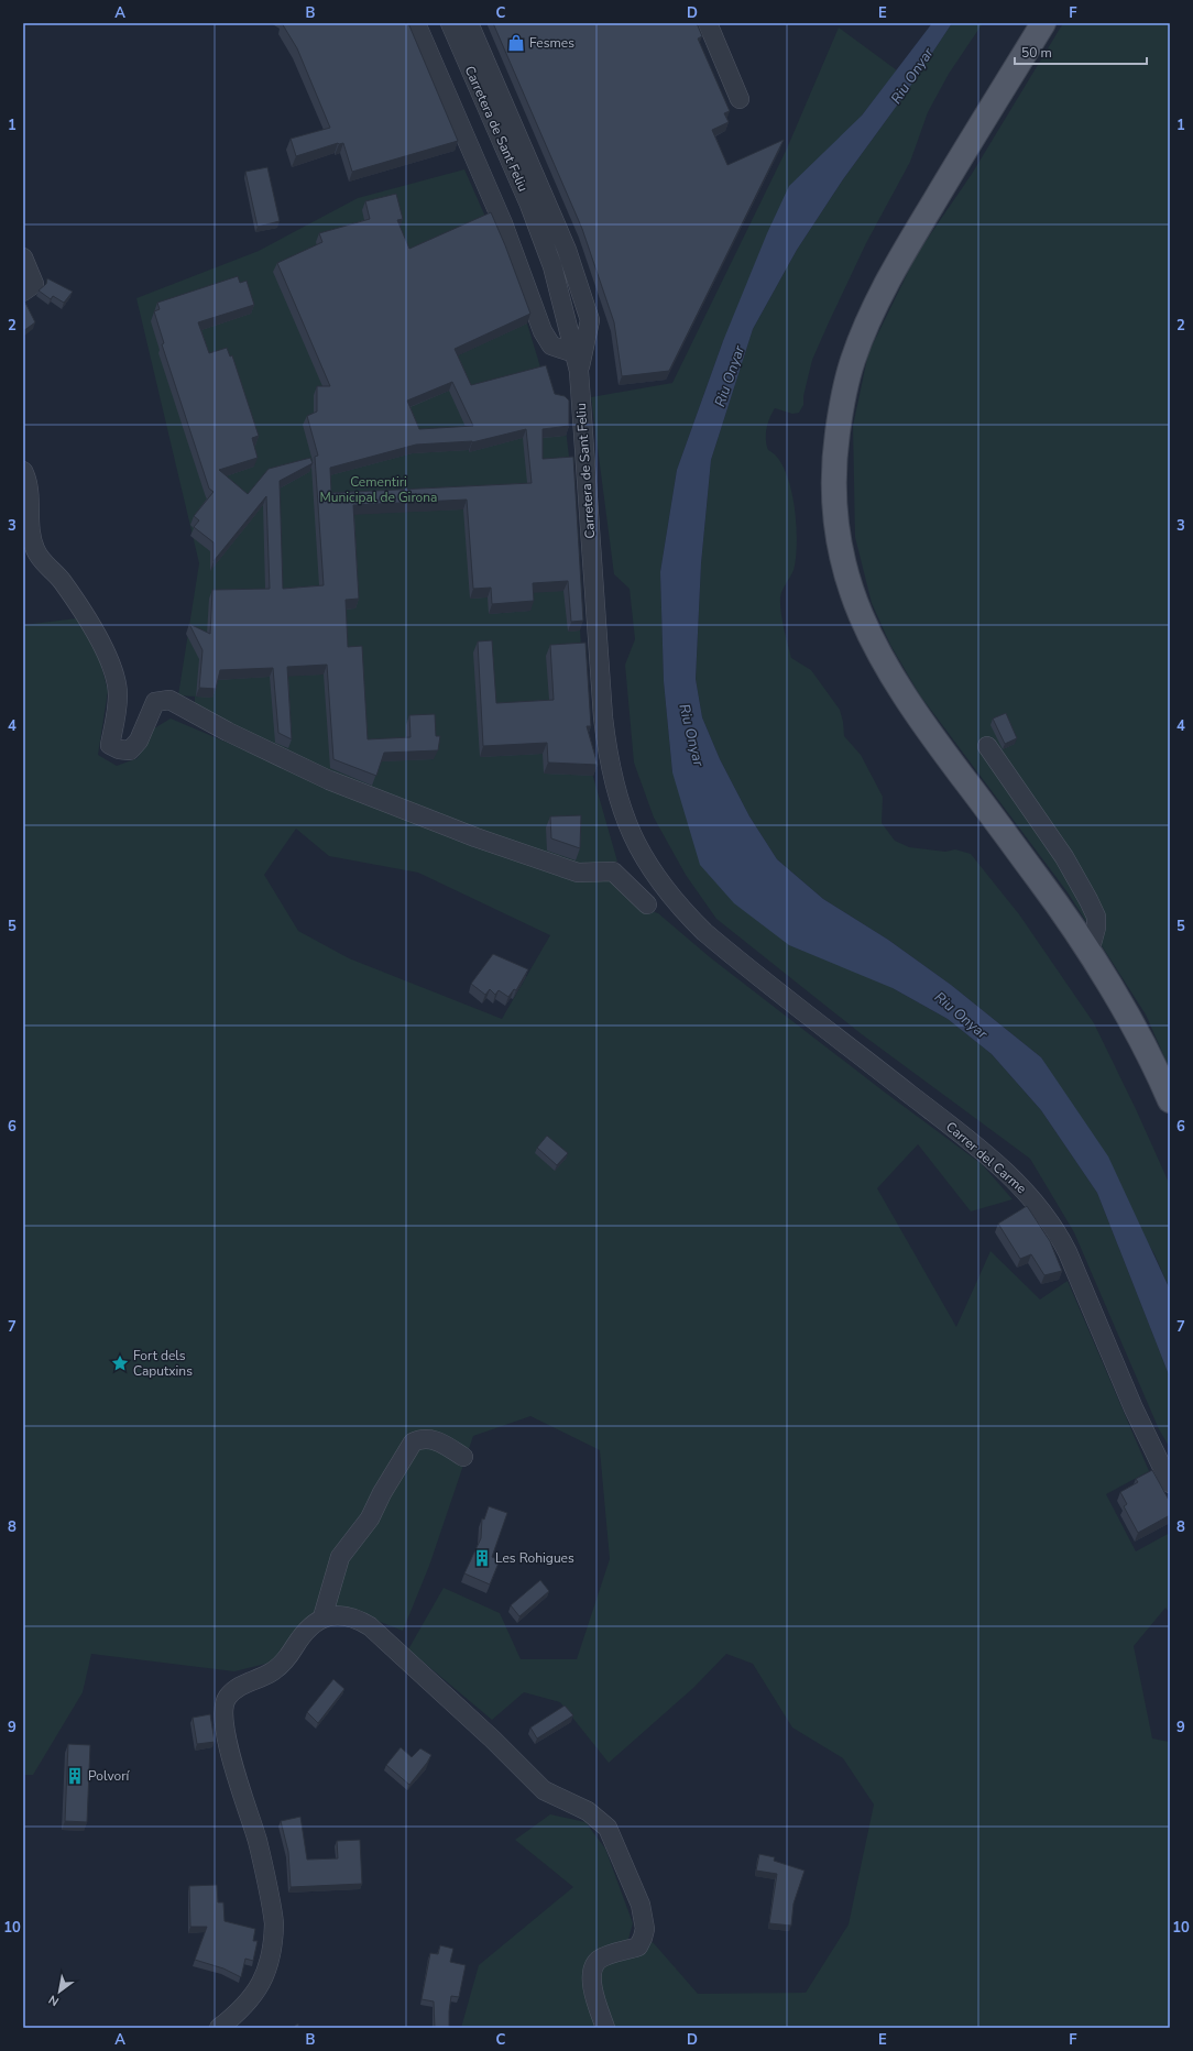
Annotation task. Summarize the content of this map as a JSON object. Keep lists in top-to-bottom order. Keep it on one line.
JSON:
{"streets":{"street":["Carretera de Sant Feliu","Carrer del Carme"]},"crossings":[["Carretera de Sant Feliu","Carrer del Carme"]],"water":["Riu Onyar"],"parks":["Cementiri Municipal de Girona"],"places":{"shop":["Fesmes"],"place":["Fort dels Caputxins"],"building":["Les Rohigues","Polvorí"]},"scale_bar":"50 m","north":"bottom left","grid":{"columns":["A","B","C","D","E","F"],"rows":["1","2","3","4","5","6","7","8","9","10"]}}
